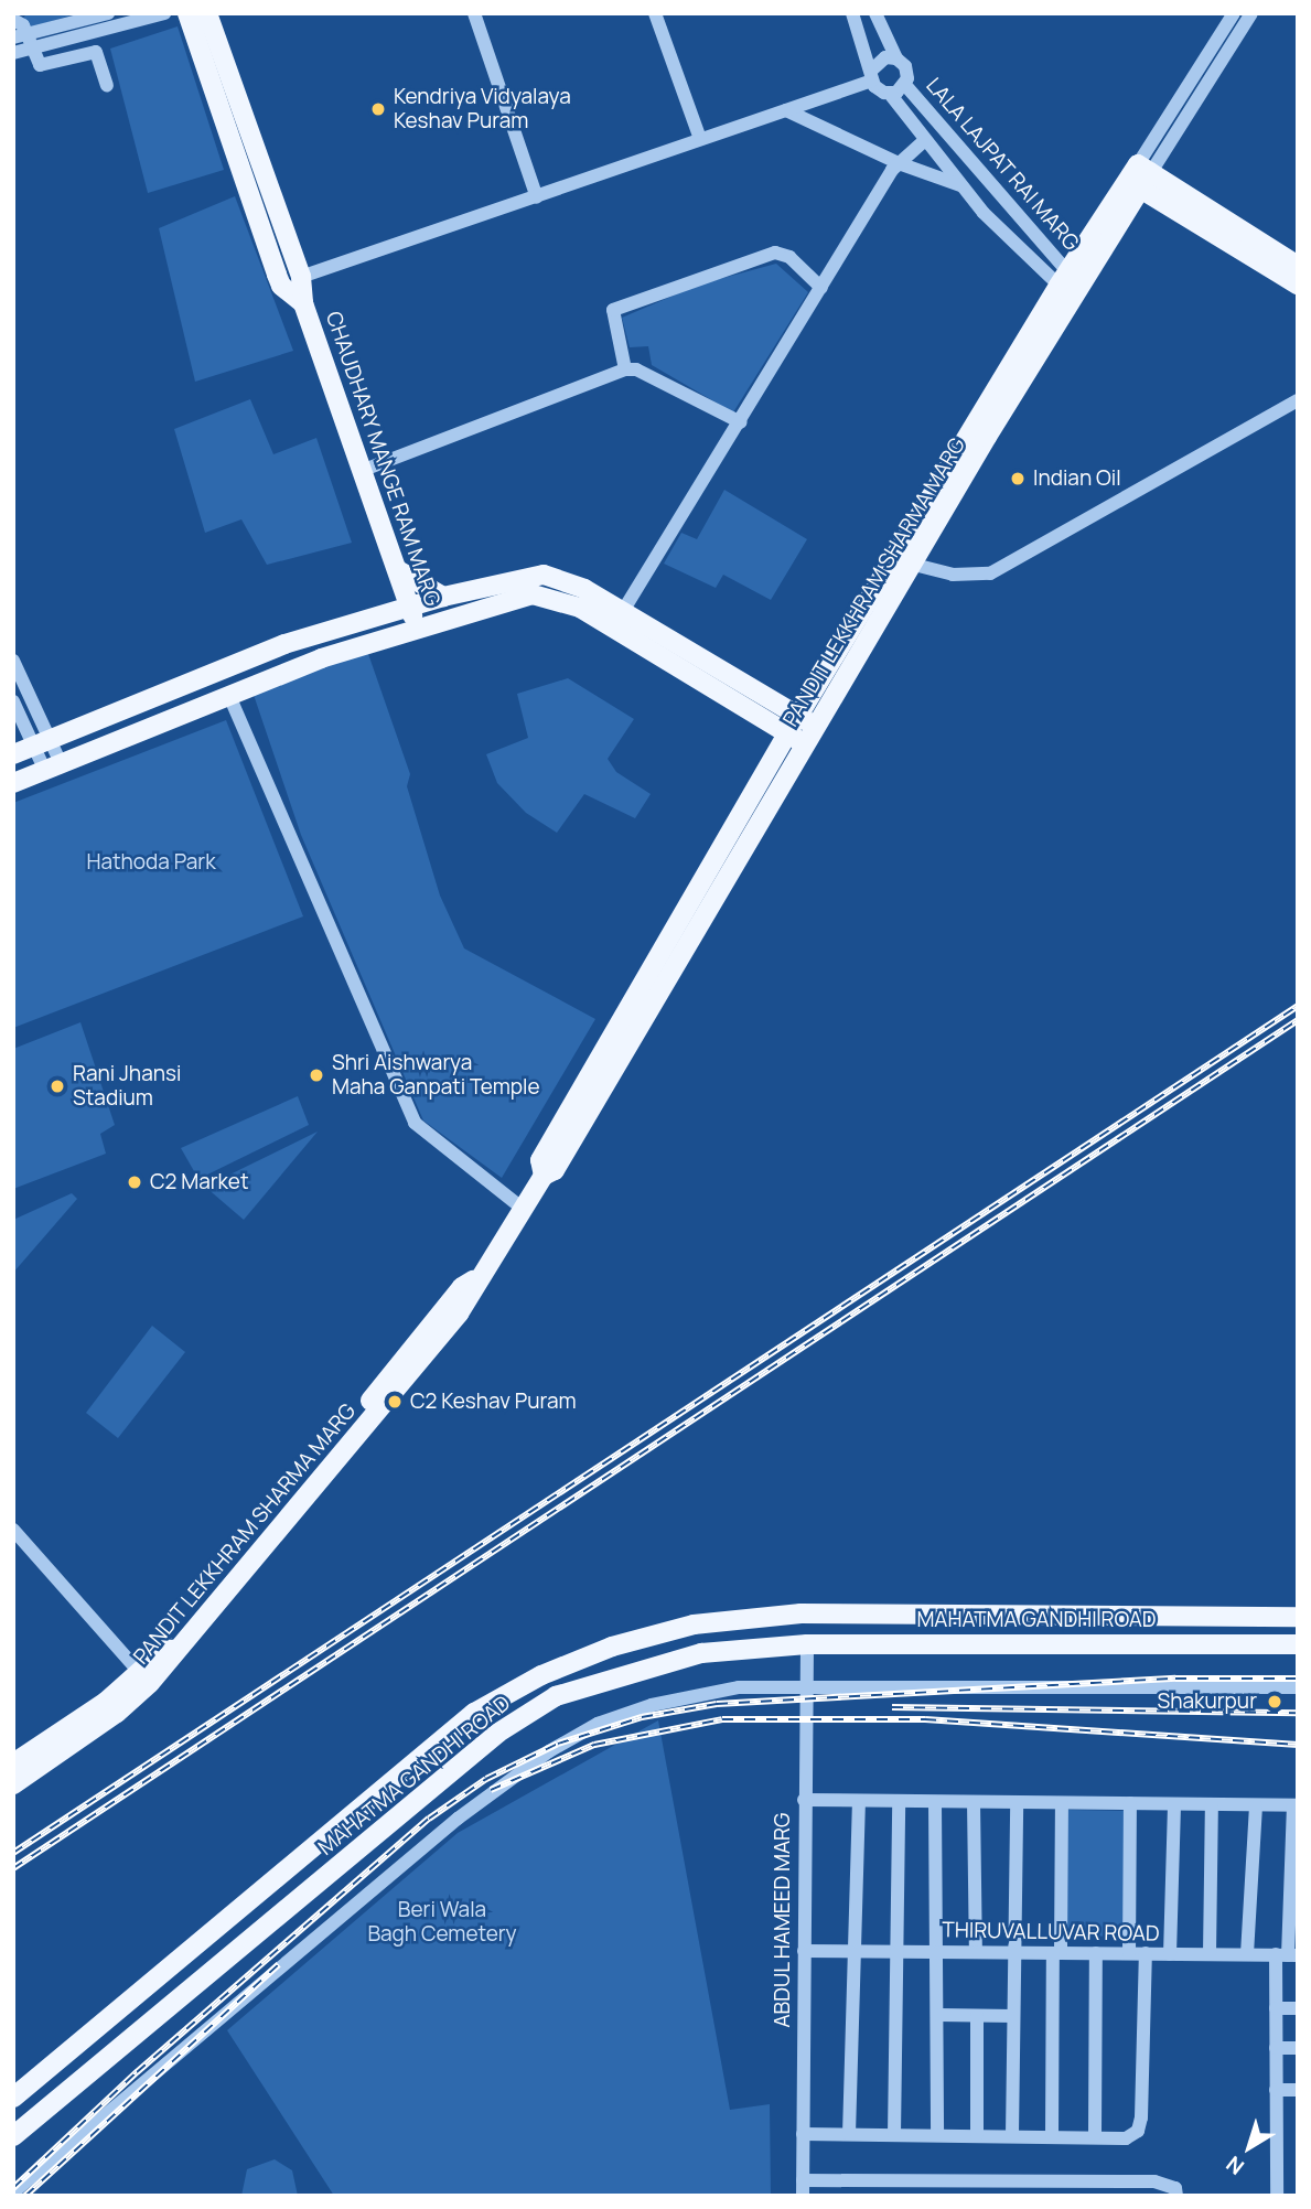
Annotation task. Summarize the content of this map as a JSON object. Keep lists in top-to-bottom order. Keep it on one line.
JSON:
{"streets":{"main road":["CHAUDHARY MANGE RAM MARG","PANDIT LEKKHRAM SHARMA MARG","MAHATMA GANDHI ROAD"],"street":["LALA LAJPAT RAI MARG","ABDUL HAMEED MARG","THIRUVALLUVAR ROAD"]},"crossings":[["LALA LAJPAT RAI MARG","PANDIT LEKKHRAM SHARMA MARG"],["MAHATMA GANDHI ROAD","ABDUL HAMEED MARG"],["ABDUL HAMEED MARG","THIRUVALLUVAR ROAD"]],"parks":["Hathoda Park","Beri Wala Bagh Cemetery"],"places":["Kendriya Vidyalaya Keshav Puram","Indian Oil","Shri Aishwarya Maha Ganpati Temple","Rani Jhansi Stadium","C2 Market","C2 Keshav Puram","Shakurpur"],"north":"bottom left"}
